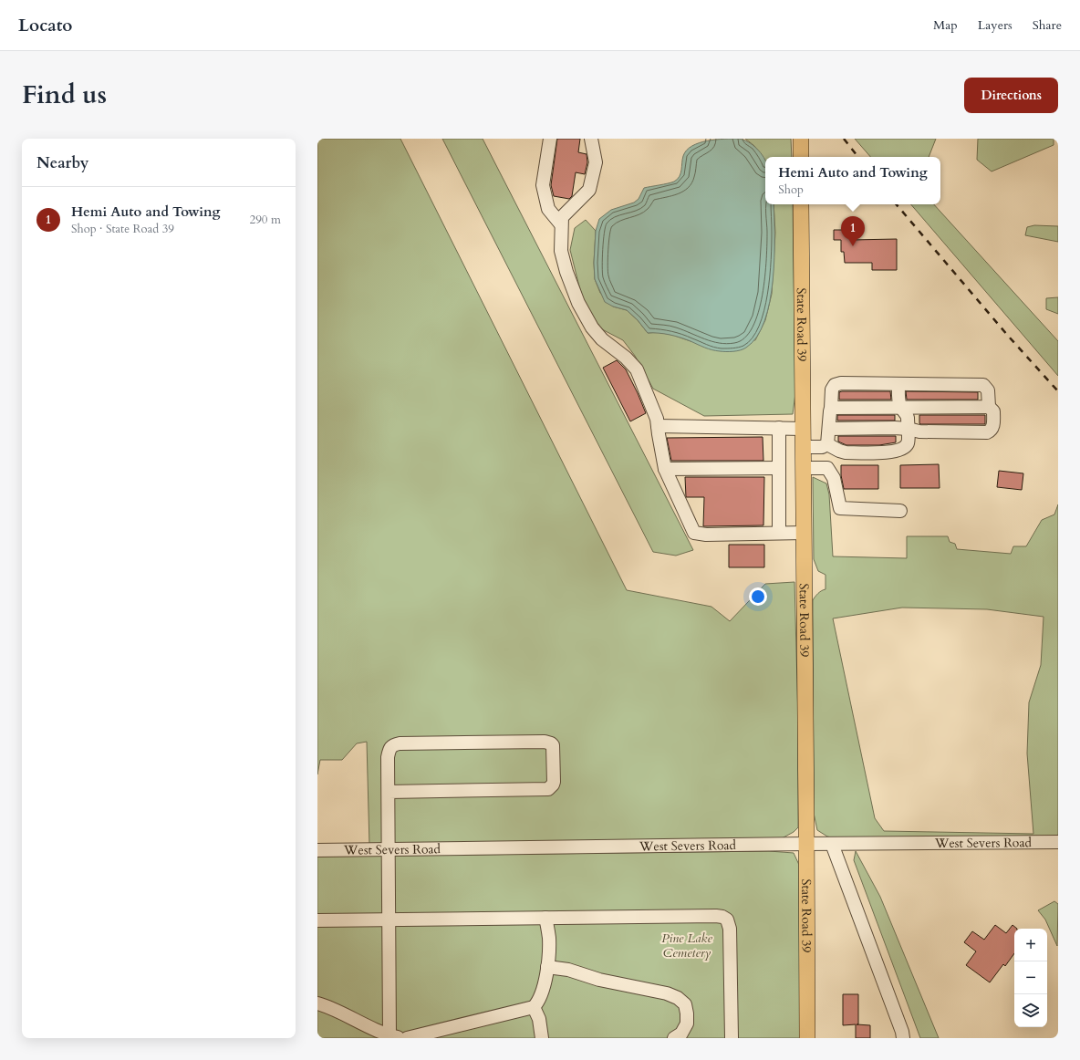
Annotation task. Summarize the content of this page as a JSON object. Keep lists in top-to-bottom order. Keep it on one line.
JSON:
{"streets":{"main road":["State Road 39"],"street":["West Severs Road"]},"crossings":[["State Road 39","West Severs Road"]],"parks":["Pine Lake Cemetery"],"page":{"header":"Locato","nav":["Map","Layers","Share"],"title":"Find us","buttons":"Directions","heading":"Nearby","popup":["Hemi Auto and Towing","Shop"],"list":[{"mark":"1","name":"Hemi Auto and Towing","note":"Shop · State Road 39","value":"290 m"}],"pins":"1","map_buttons":["+","−"]}}
